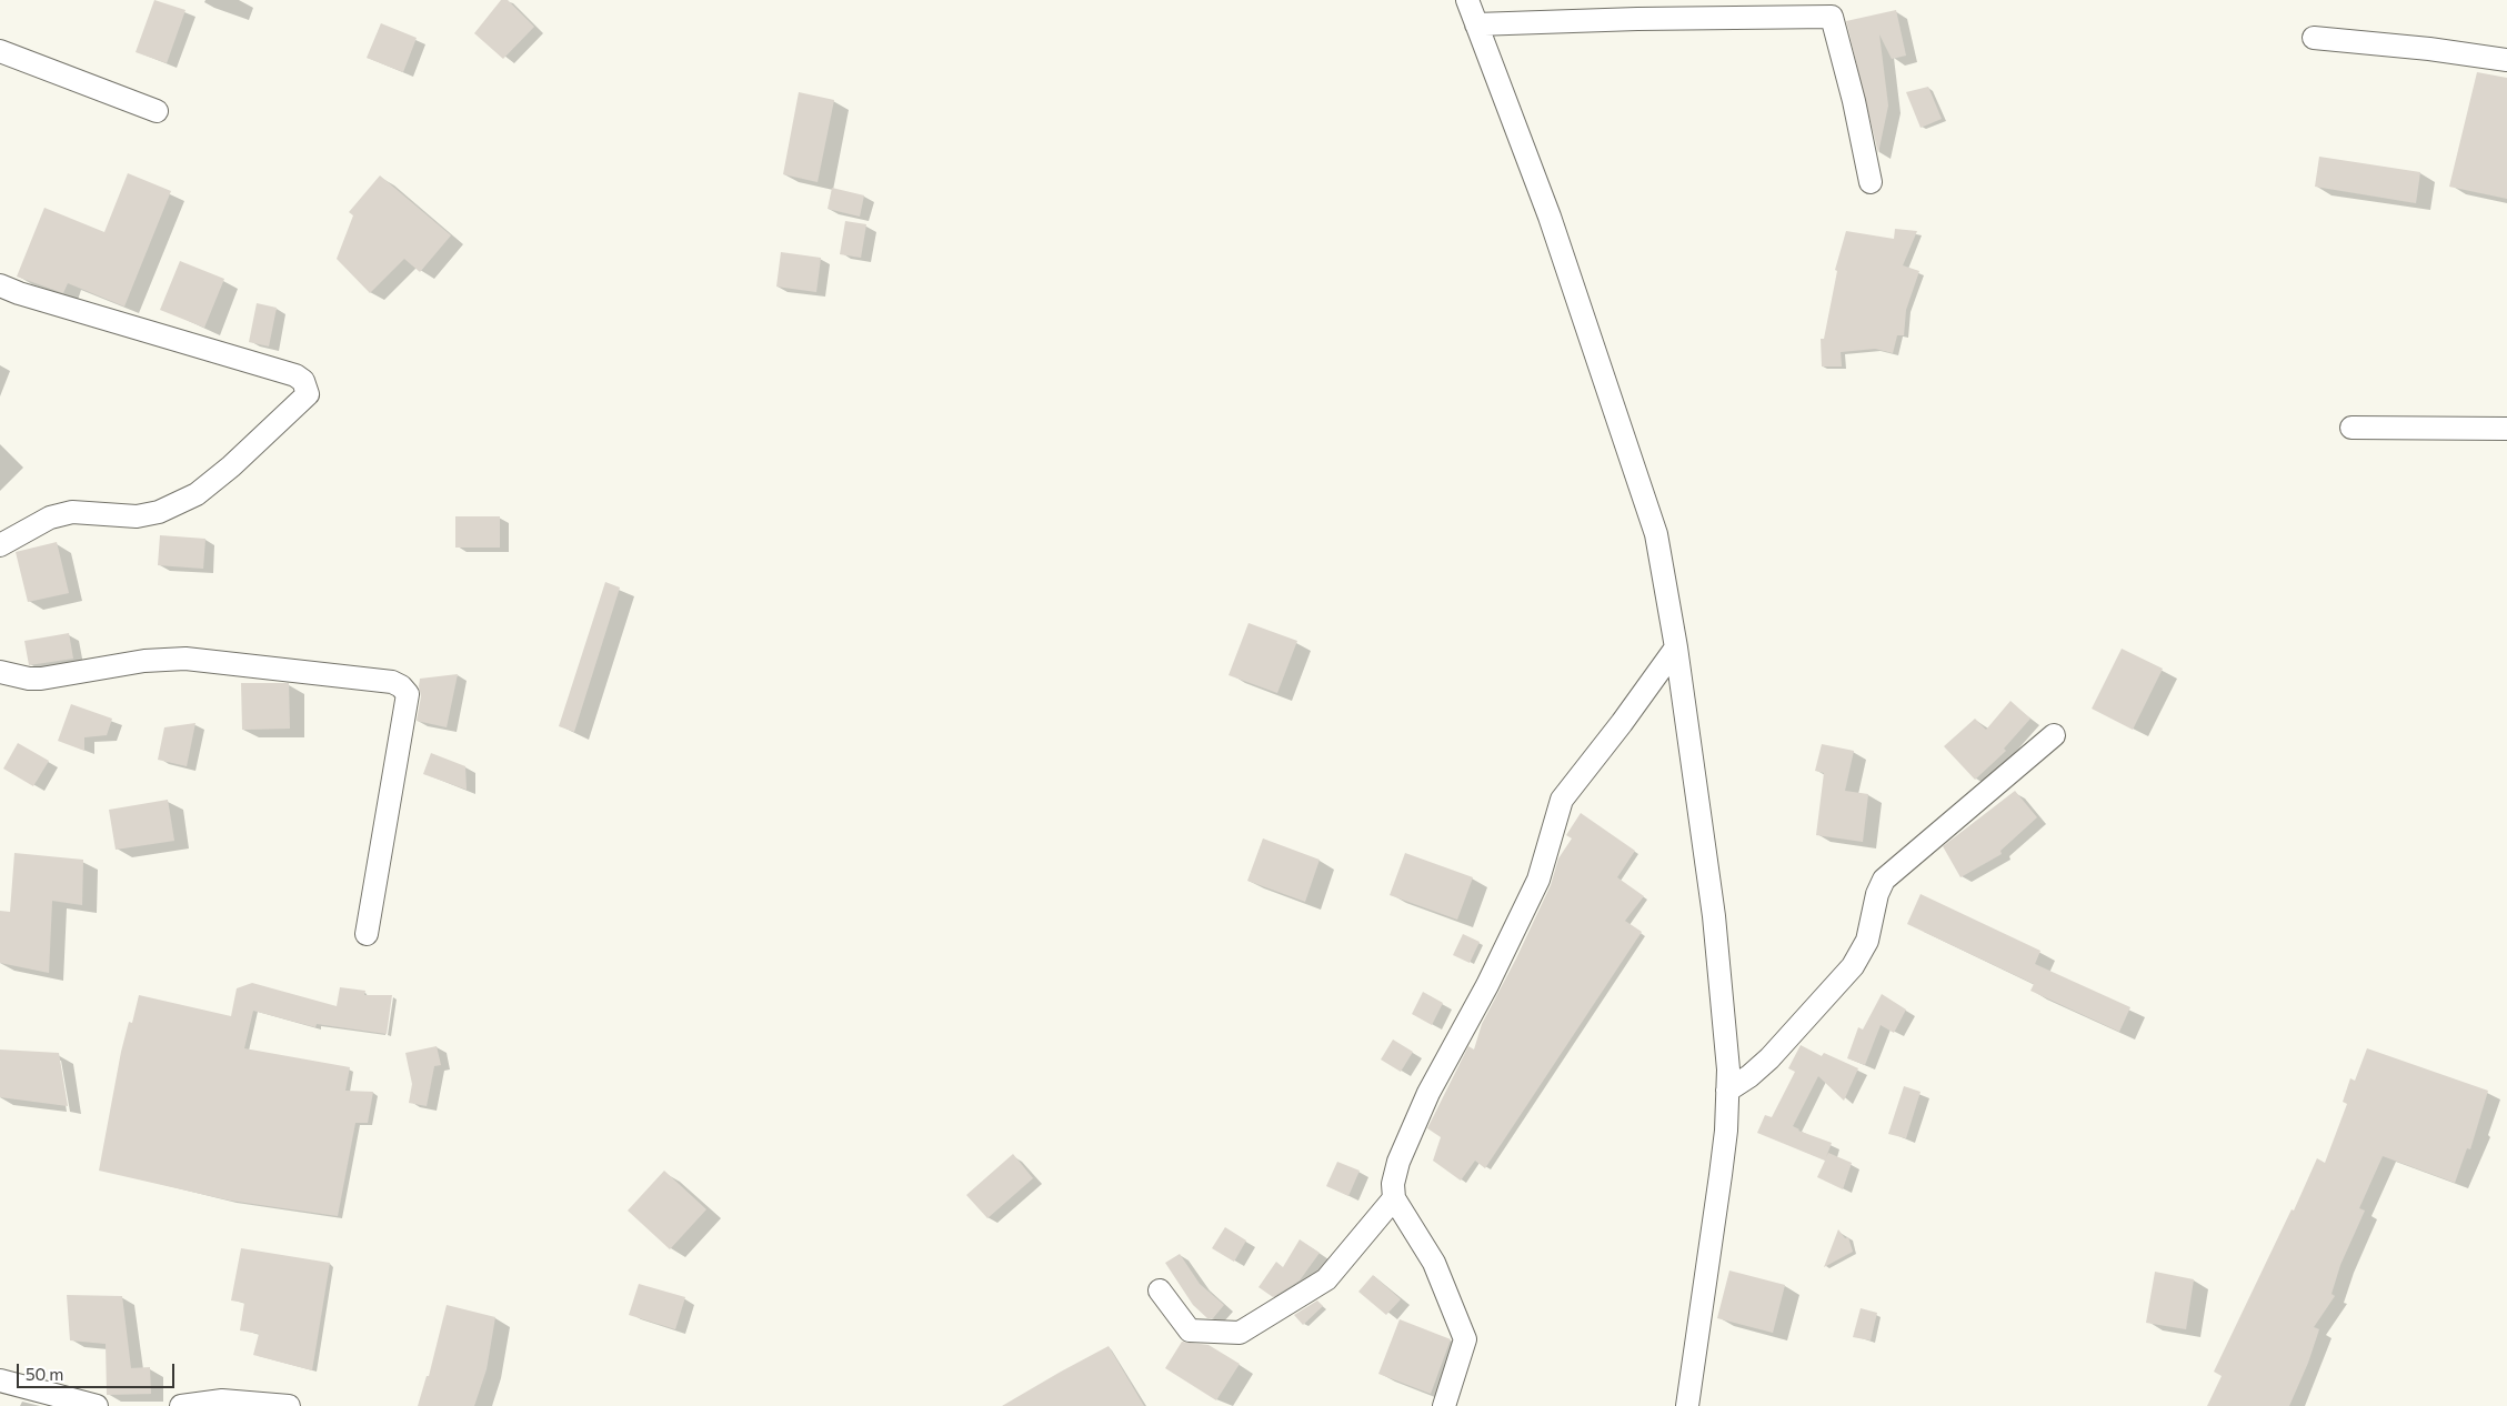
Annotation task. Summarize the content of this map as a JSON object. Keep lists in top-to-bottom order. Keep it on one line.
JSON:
{"scale_bar":"50 m"}
